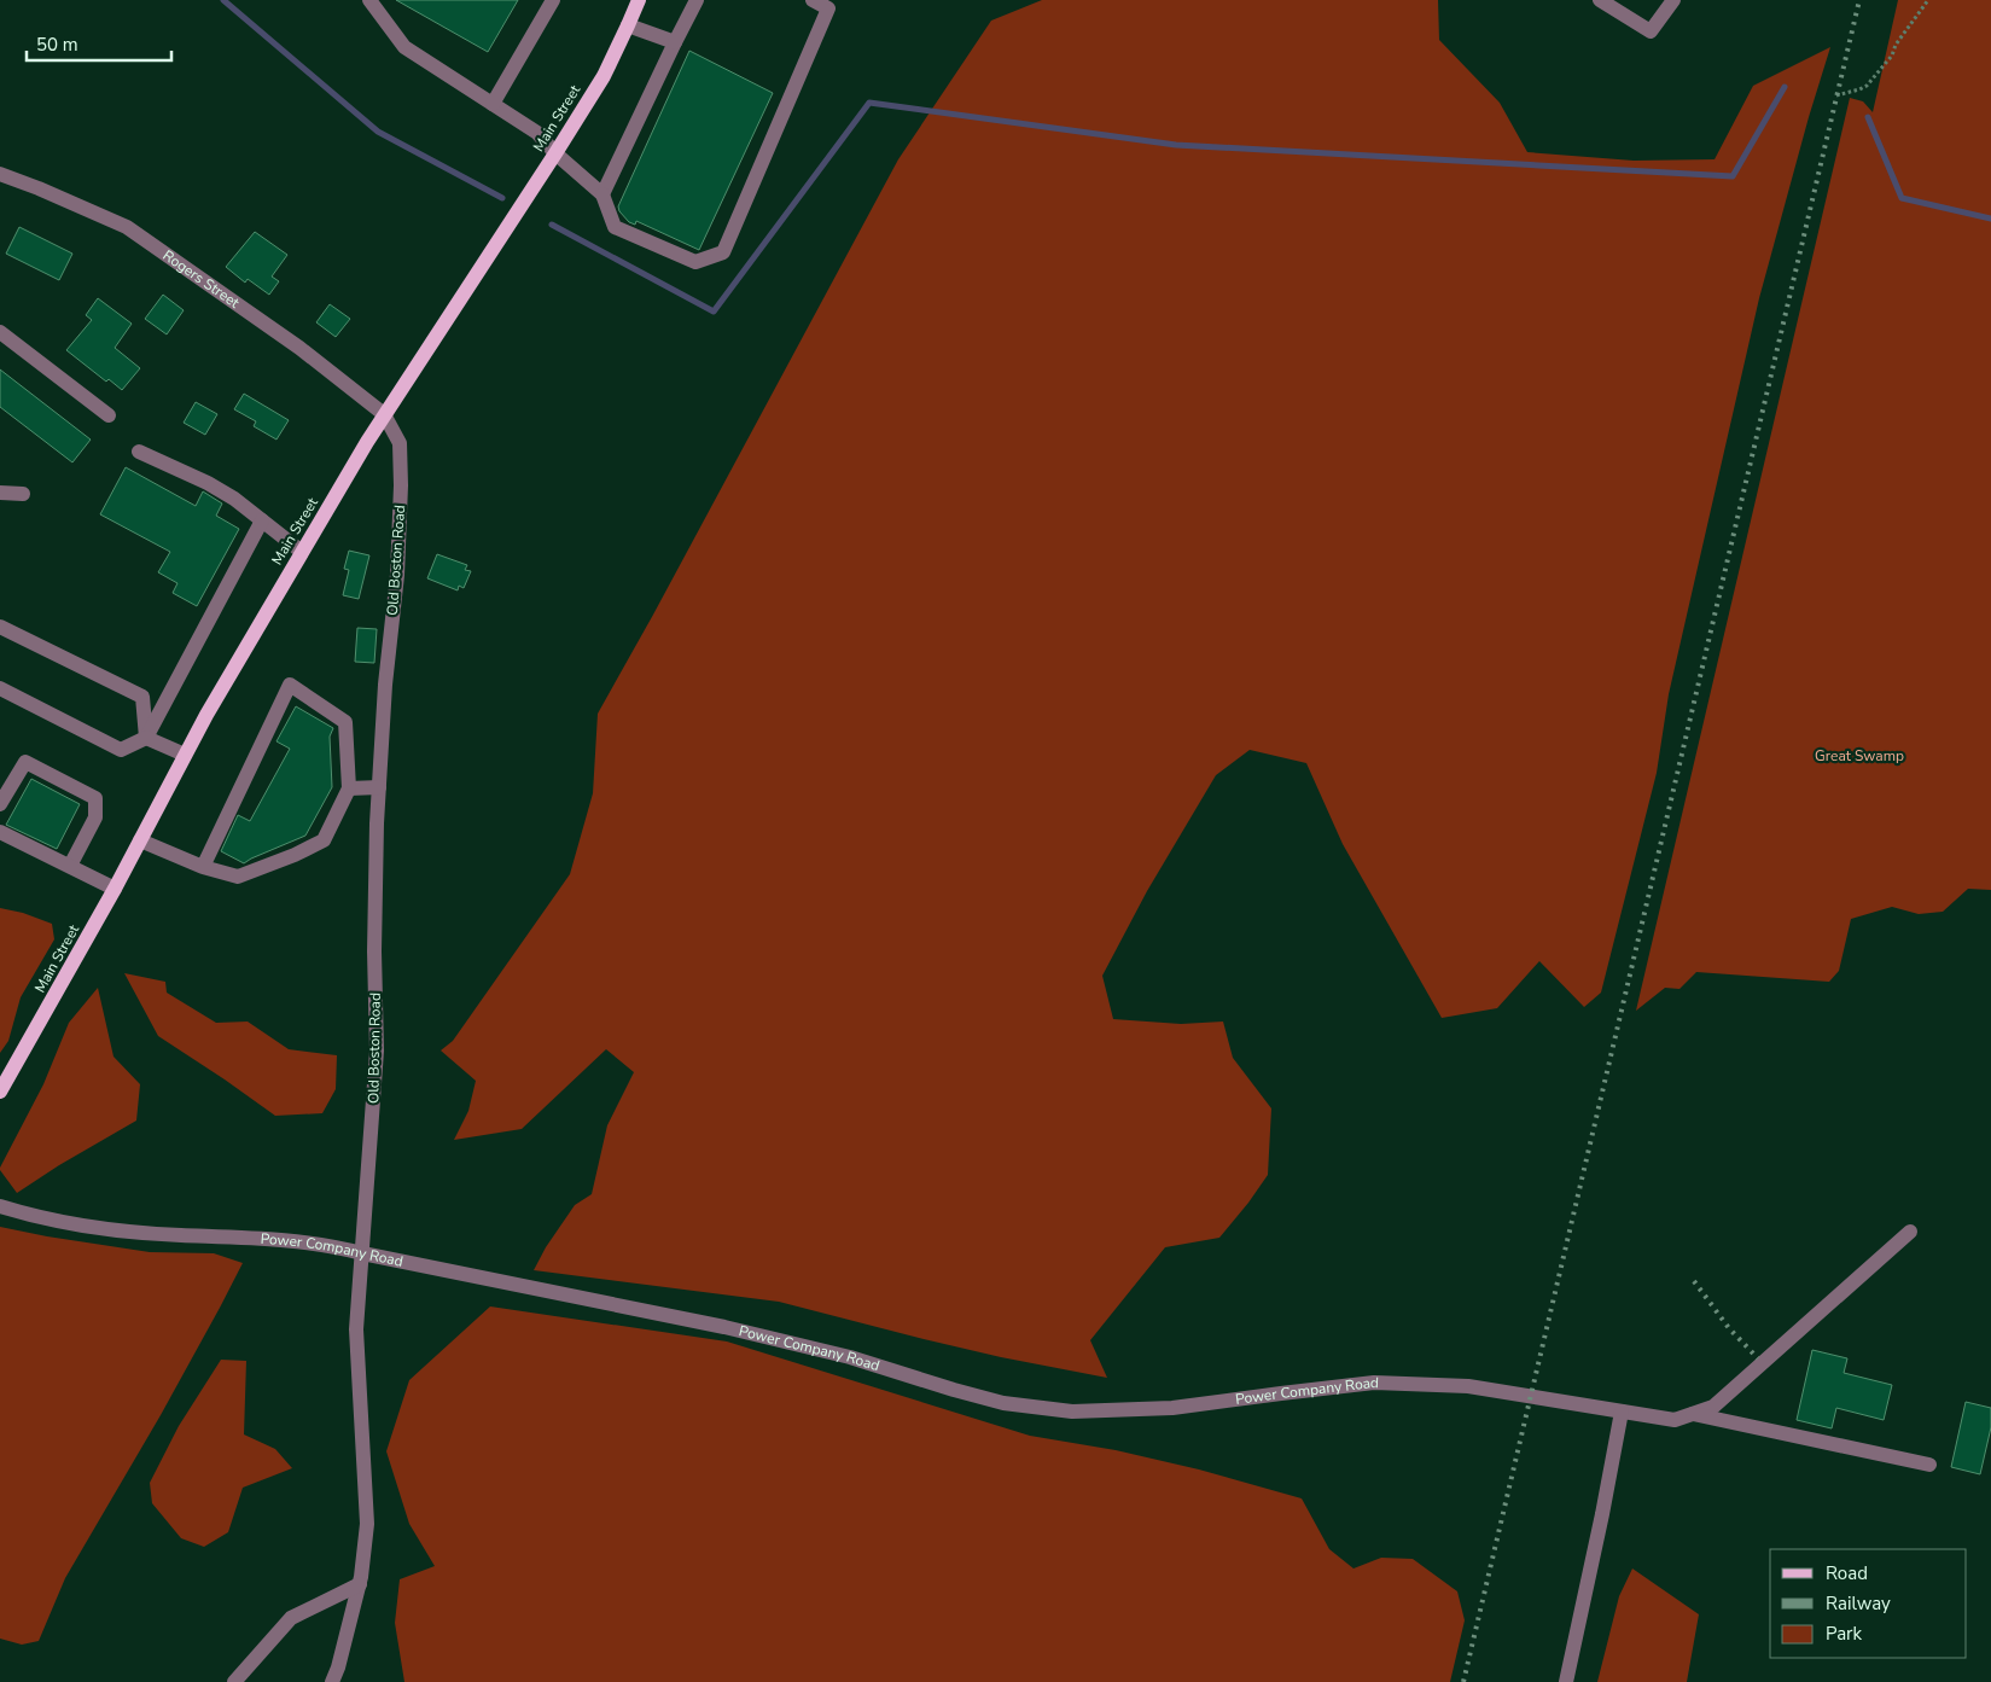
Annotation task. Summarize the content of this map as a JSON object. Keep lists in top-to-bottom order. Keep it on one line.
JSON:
{"streets":{"main road":["Main Street"],"street":["Rogers Street","Old Boston Road","Power Company Road"]},"crossings":[["Main Street","Rogers Street"],["Main Street","Old Boston Road"],["Rogers Street","Old Boston Road"],["Old Boston Road","Power Company Road"]],"parks":["Great Swamp"],"legend":["Road","Railway","Park"],"scale_bar":"50 m"}
